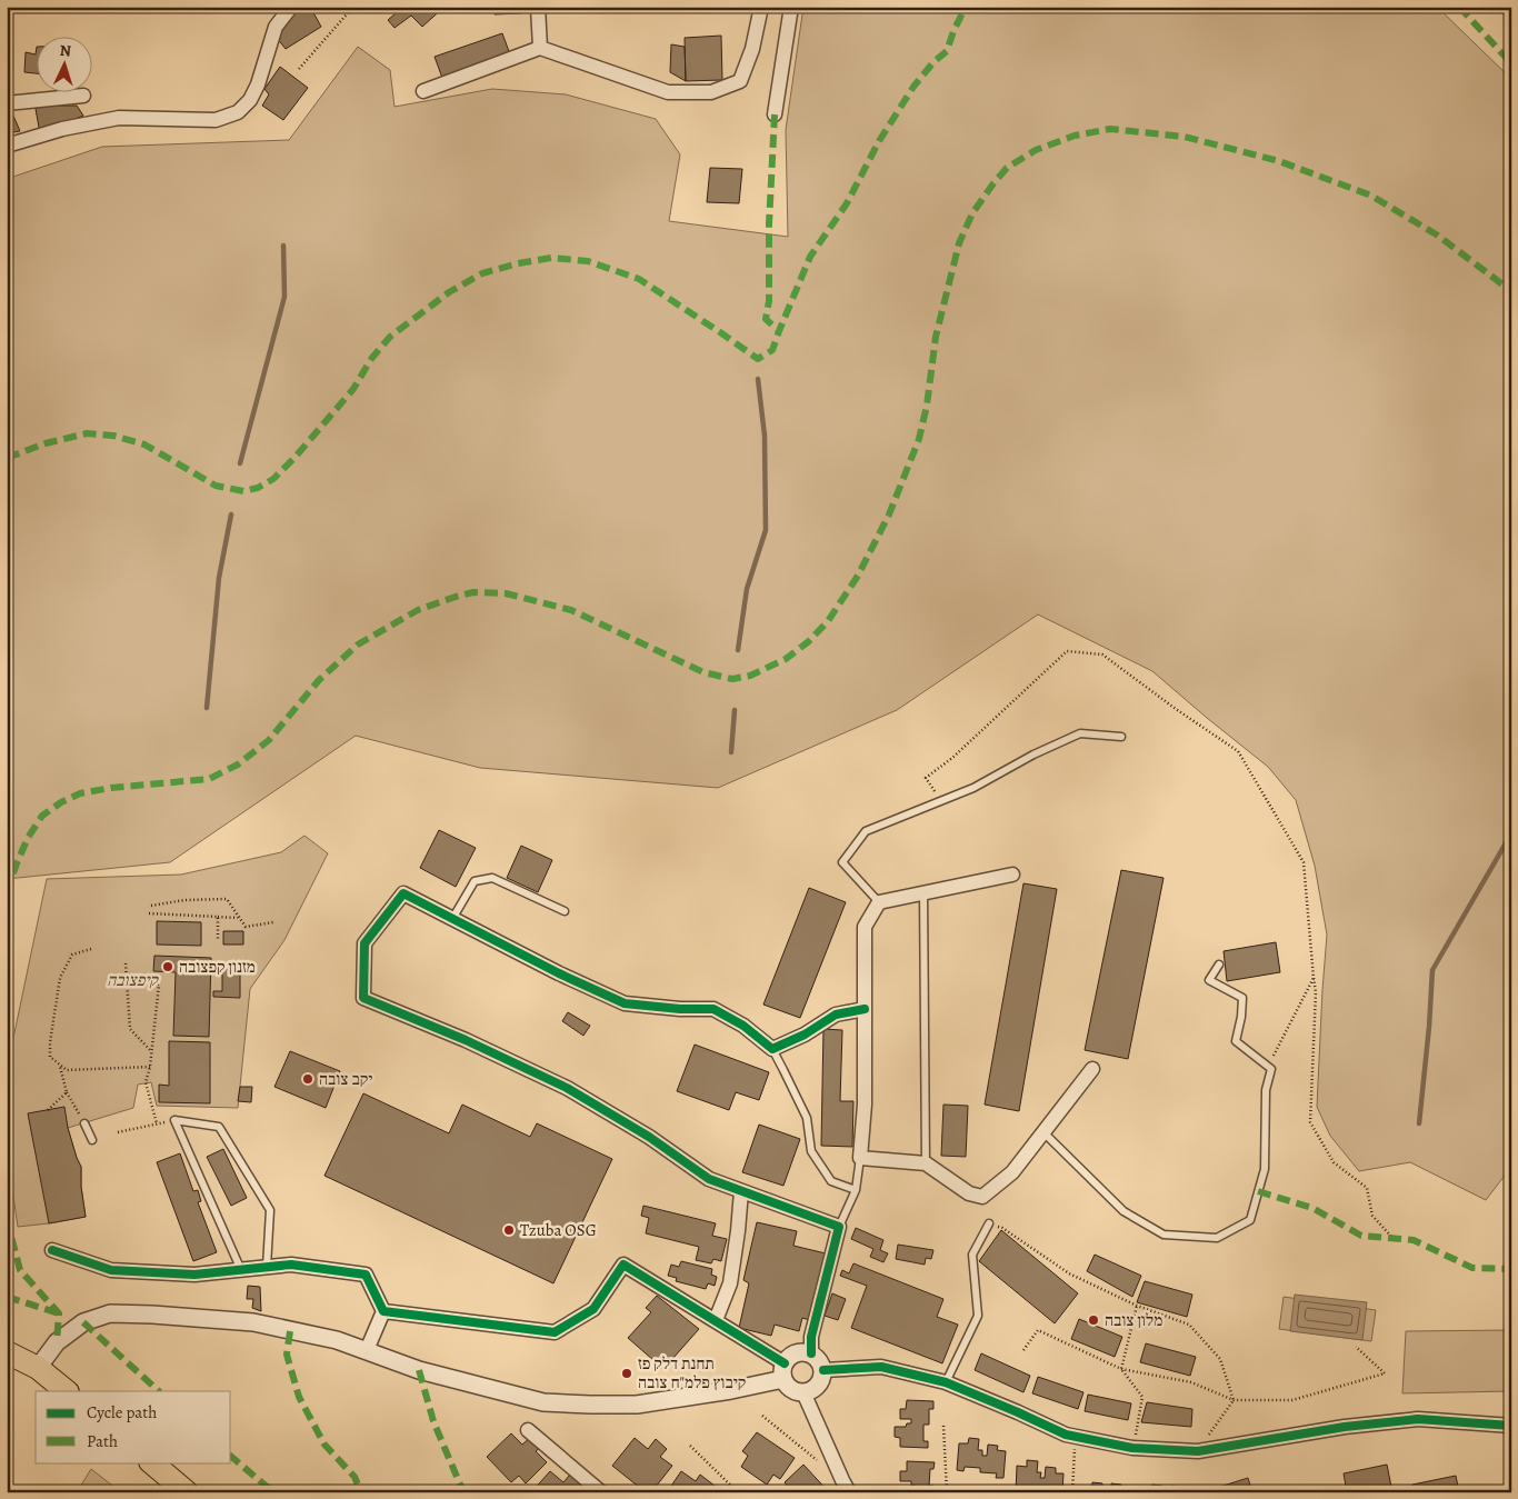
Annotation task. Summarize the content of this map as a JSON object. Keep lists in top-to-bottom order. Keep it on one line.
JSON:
{"parks":["קיפצובה"],"places":["מזנון קפצובה","יקב צובה","Tzuba OSG","מלון צובה","תחנת דלק פז קיבוץ פלמ\"ח צובה"],"legend":["Cycle path","Path"],"north":"top"}
